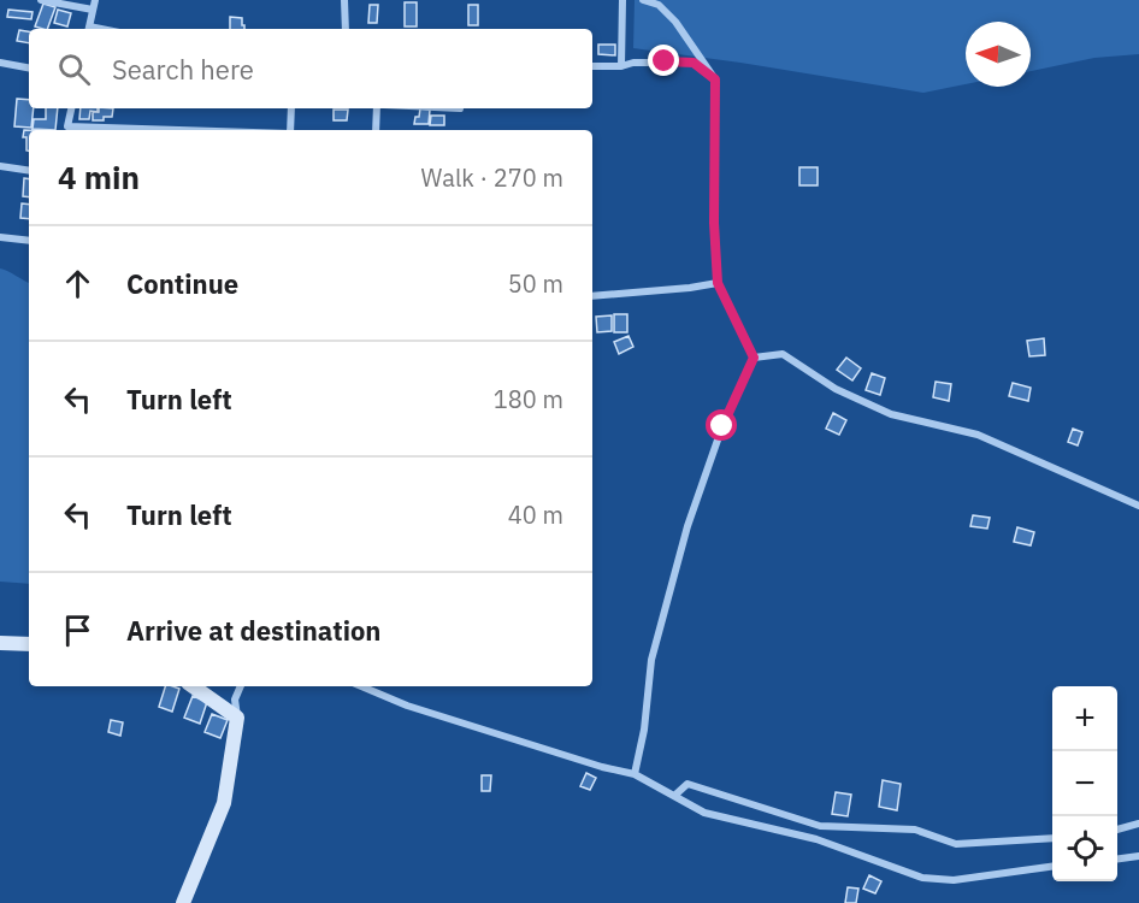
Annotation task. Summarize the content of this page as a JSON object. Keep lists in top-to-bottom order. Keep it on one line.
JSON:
{"north":"left","page":{"search":"Search here","heading":["4 min","Walk · 270 m"],"list":[["Continue","50 m"],["Turn left","180 m"],["Turn left","40 m"],"Arrive at destination"],"map_buttons":["+","−"]}}
